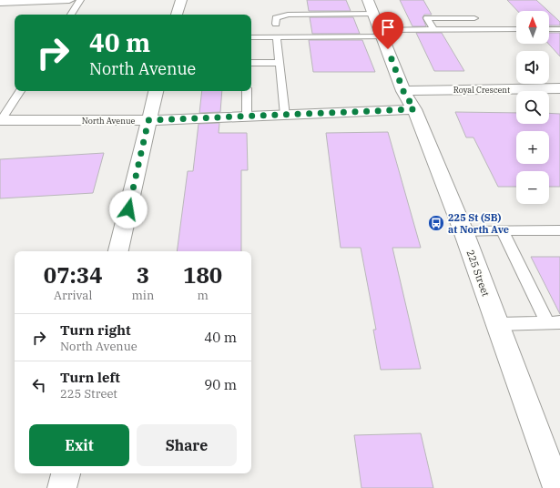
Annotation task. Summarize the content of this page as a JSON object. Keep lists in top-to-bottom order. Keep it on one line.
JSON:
{"streets":{"street":["Royal Crescent","North Avenue","225 Street"]},"crossings":[["Royal Crescent","225 Street"],["North Avenue","225 Street"]],"places":{"bus stop":["225 St (SB) at North Ave"]},"north":"top","page":{"map_buttons":["+","−"],"turn":["40 m","North Avenue"],"eta":["07:34","Arrival","3","min","180","m"],"list":[{"name":"Turn right","note":"North Avenue","value":"40 m"},{"name":"Turn left","note":"225 Street","value":"90 m"}],"buttons":["Exit","Share"]}}
